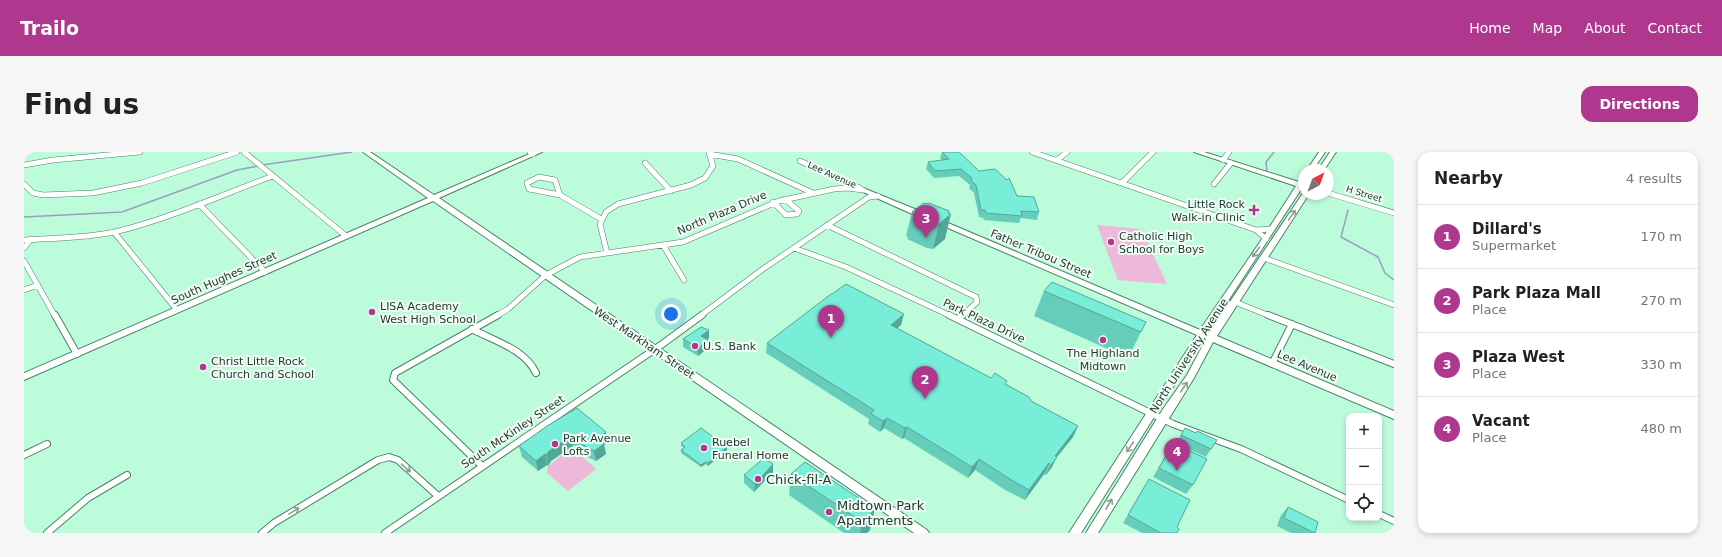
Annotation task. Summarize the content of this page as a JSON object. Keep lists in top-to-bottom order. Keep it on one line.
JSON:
{"streets":{"main road":["Lee Avenue","Father Tribou Street","South Hughes Street","West Markham Street","North University Avenue"],"street":["H Street","North Plaza Drive","Park Plaza Drive","South McKinley Street"]},"crossings":[["Lee Avenue","North Plaza Drive"],["Lee Avenue","Father Tribou Street"],["Lee Avenue","North University Avenue"],["North Plaza Drive","Father Tribou Street"],["North Plaza Drive","West Markham Street"],["North Plaza Drive","South McKinley Street"],["Father Tribou Street","North University Avenue"],["Father Tribou Street","South McKinley Street"],["South Hughes Street","West Markham Street"],["Park Plaza Drive","North University Avenue"],["Park Plaza Drive","South McKinley Street"],["West Markham Street","South McKinley Street"]],"places":{"health":["Little Rock Walk-in Clinic"],"other":["Catholic High School for Boys","LISA Academy West High School","The Highland Midtown","U.S. Bank","Christ Little Rock Church and School","Park Avenue Lofts","Ruebel Funeral Home","Chick-fil-A","Midtown Park Apartments"]},"north":"top right","page":{"header":"Trailo","nav":["Home","Map","About","Contact"],"buttons":"Directions","title":"Find us","heading":["Nearby","4 results"],"list":[{"mark":"1","name":"Dillard's","note":"Supermarket","value":"170 m"},{"mark":"2","name":"Park Plaza Mall","note":"Place","value":"270 m"},{"mark":"3","name":"Plaza West","note":"Place","value":"330 m"},{"mark":"4","name":"Vacant","note":"Place","value":"480 m"}],"pins":["3","1","2","4"],"map_buttons":["+","−"]}}
